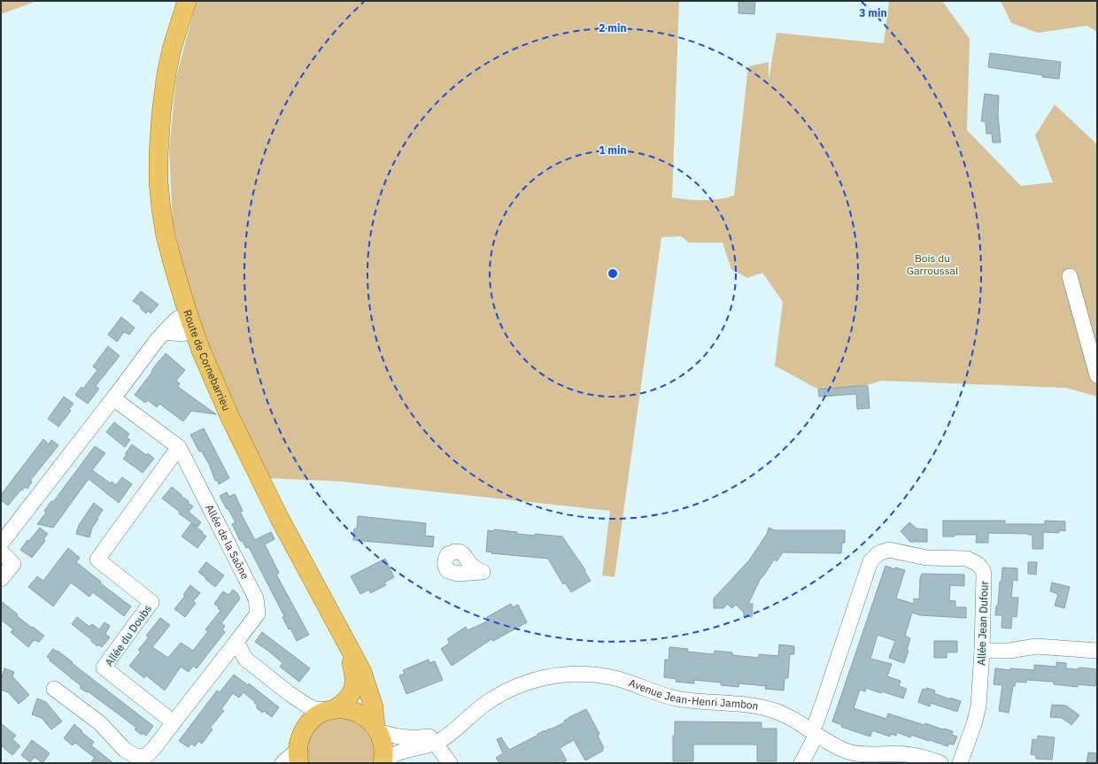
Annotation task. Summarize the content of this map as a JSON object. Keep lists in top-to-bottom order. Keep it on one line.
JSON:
{"streets":{"main road":["Route de Cornebarrieu"],"street":["Allée de la Saône","Allée Jean Dufour","Allée du Doubs","Avenue Jean-Henri Jambon"]},"crossings":[["Route de Cornebarrieu","Avenue Jean-Henri Jambon"],["Allée de la Saône","Allée du Doubs"],["Allée Jean Dufour","Avenue Jean-Henri Jambon"]],"parks":["Bois du Garroussal"],"rings":["3 min","2 min","1 min"]}
